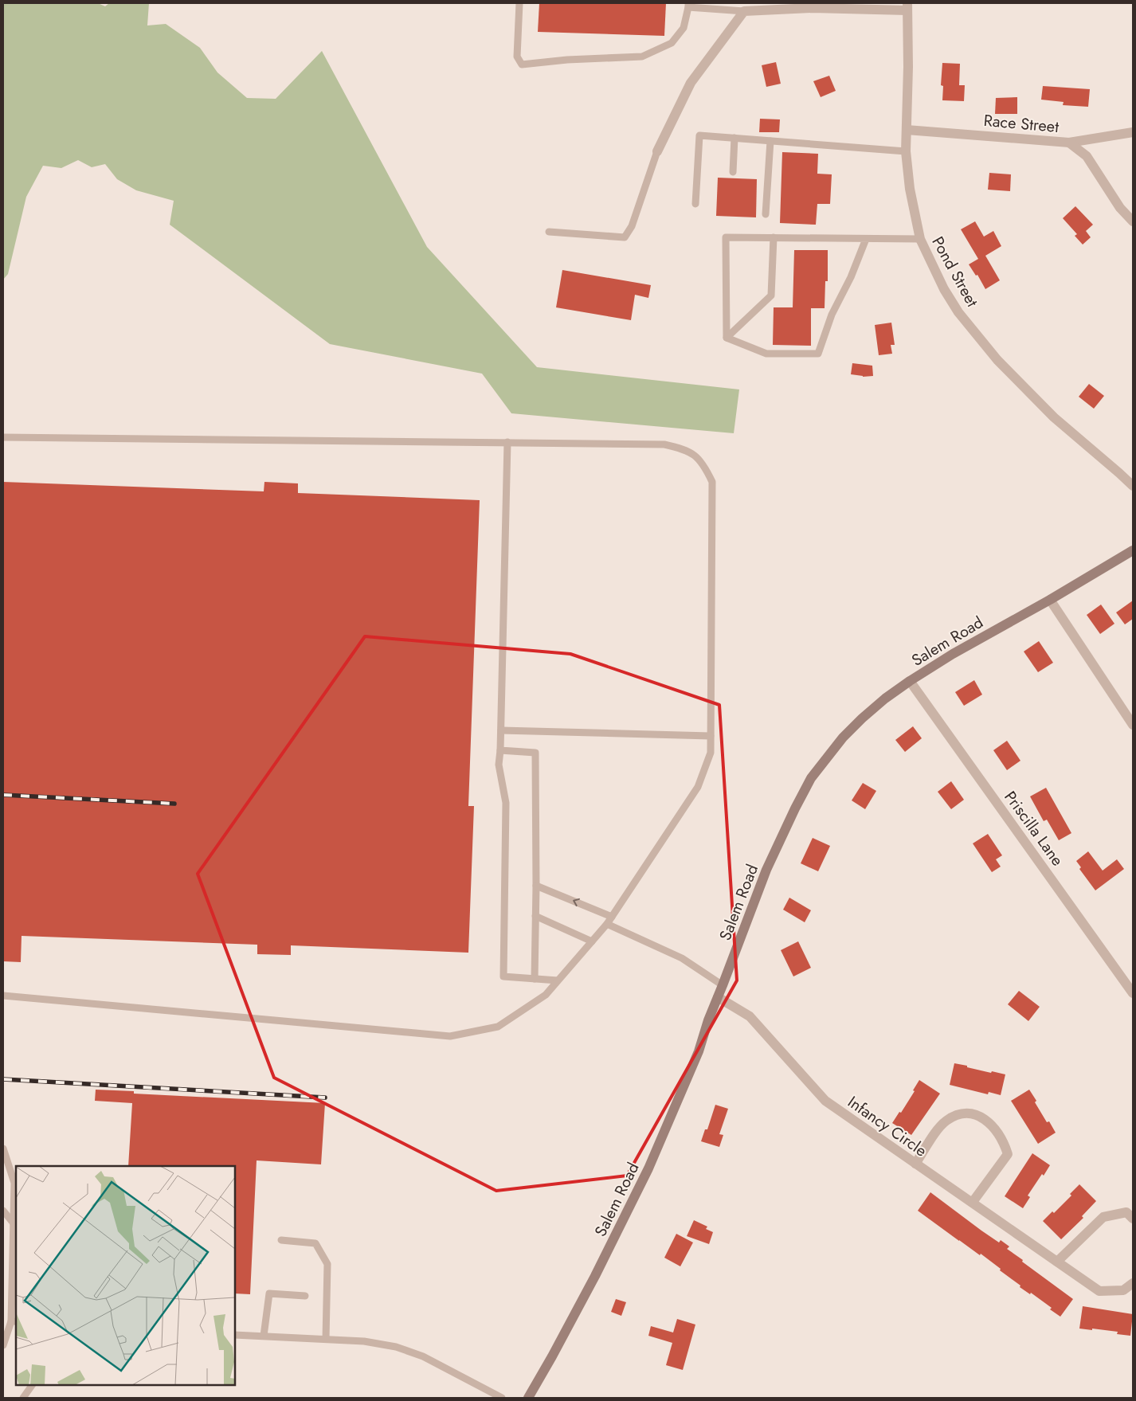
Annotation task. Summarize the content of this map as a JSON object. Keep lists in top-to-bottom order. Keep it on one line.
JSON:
{"streets":{"main road":["Salem Road"],"street":["Race Street","Pond Street","Priscilla Lane","Infancy Circle"]},"crossings":[["Race Street","Pond Street"],["Salem Road","Priscilla Lane"],["Salem Road","Infancy Circle"]]}
